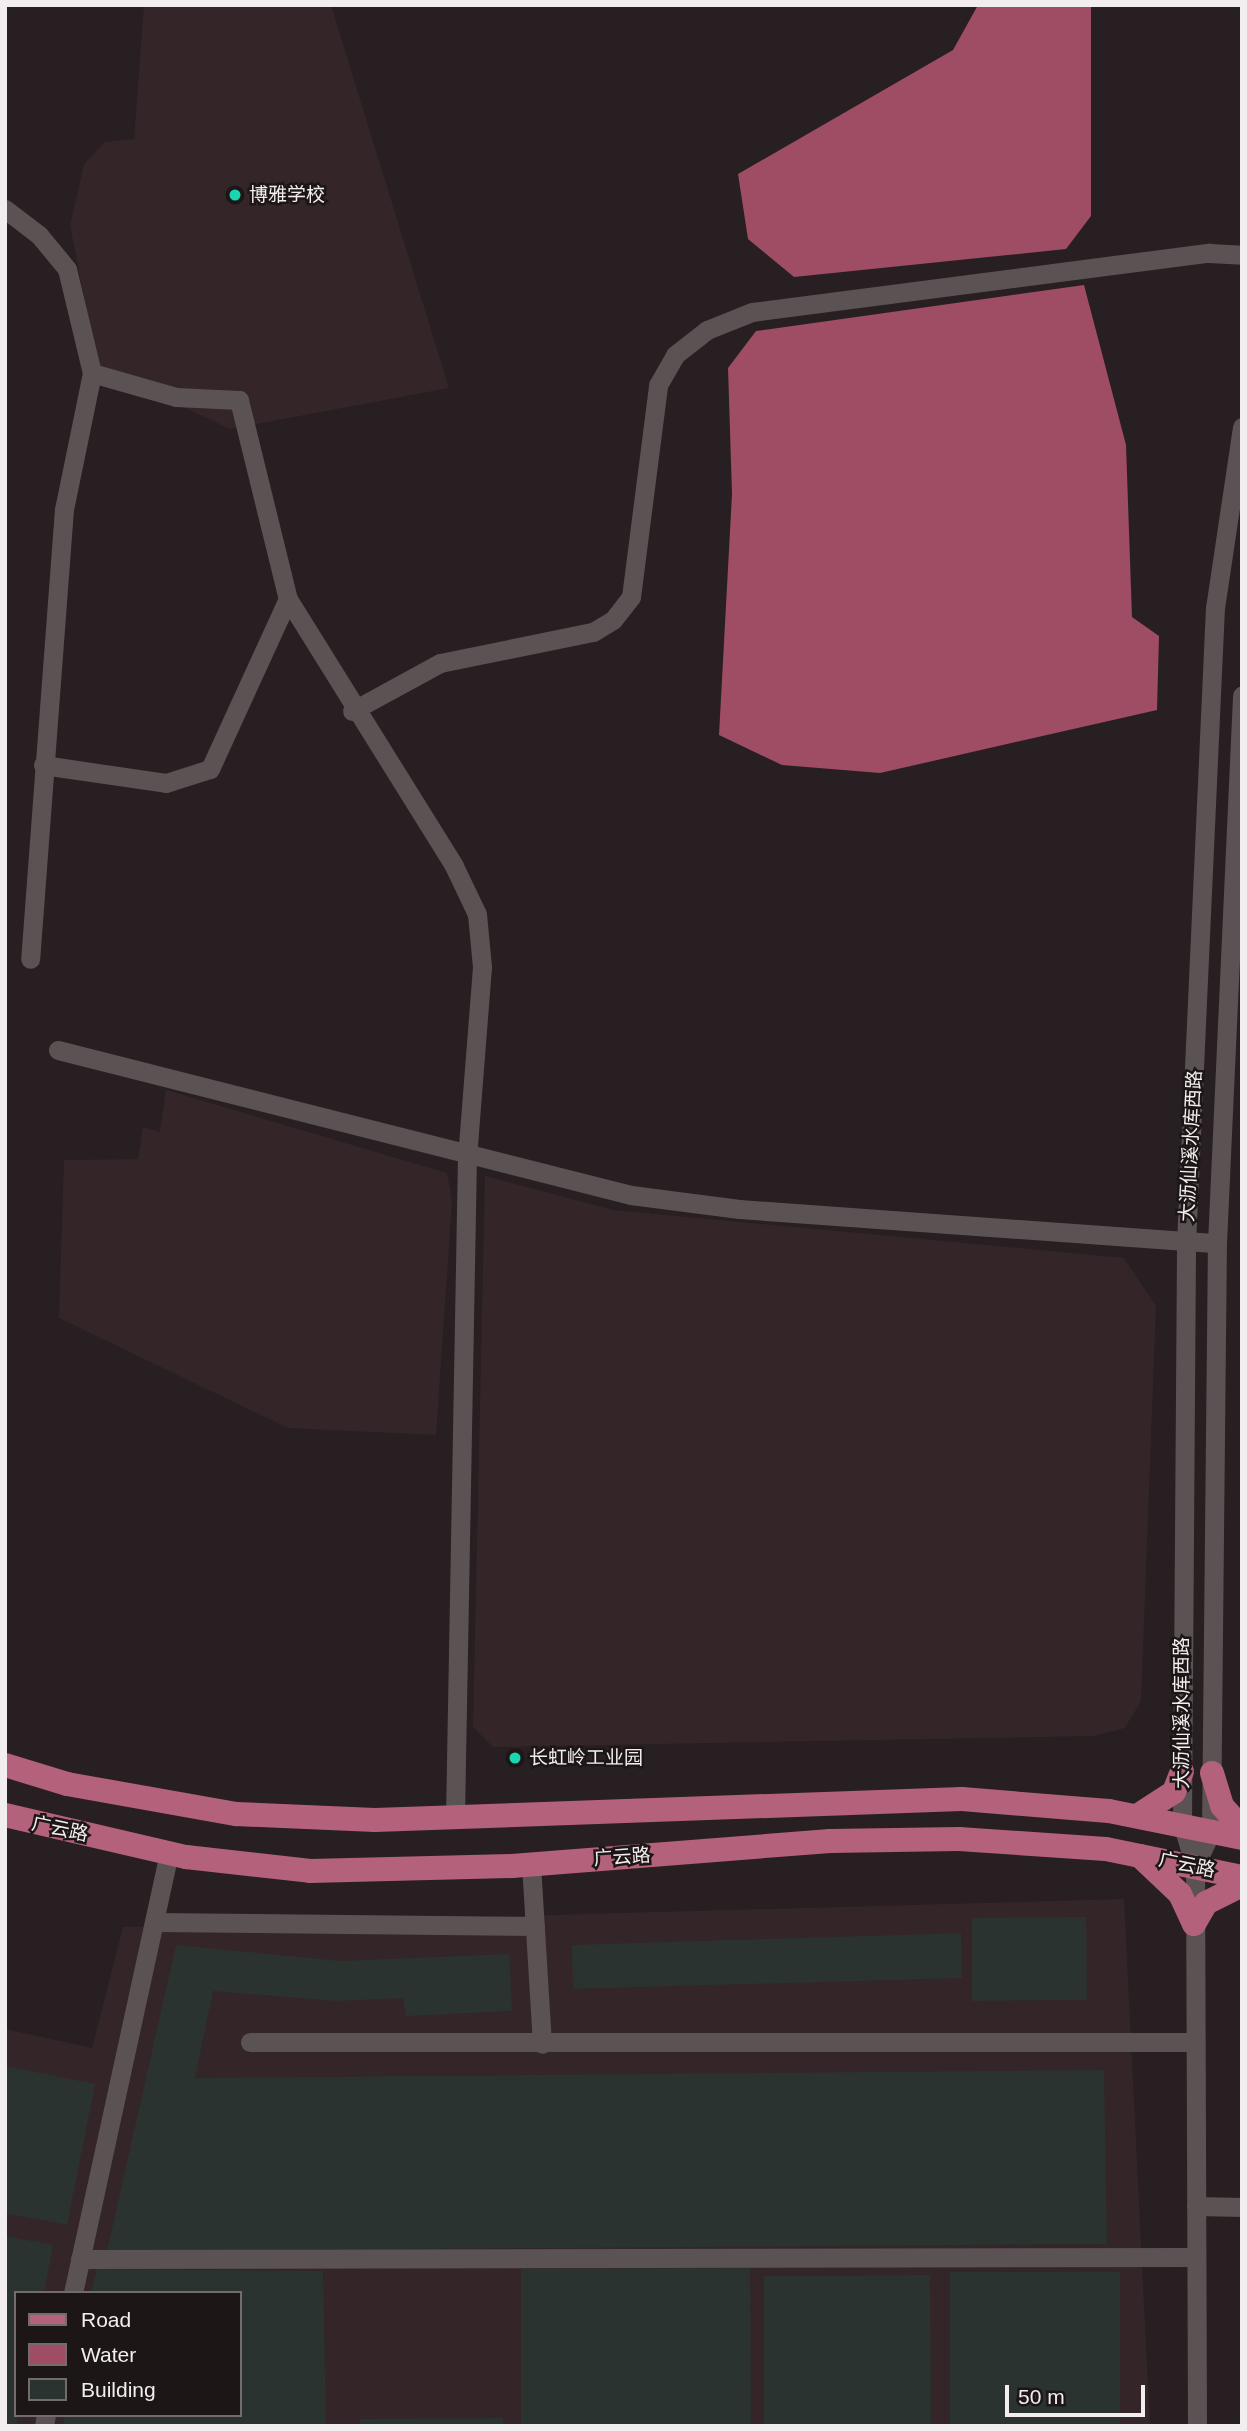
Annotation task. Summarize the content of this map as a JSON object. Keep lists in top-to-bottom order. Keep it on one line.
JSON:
{"streets":{"main road":["广云路"],"street":["大沥仙溪水库西路"]},"crossings":[["大沥仙溪水库西路","广云路"]],"places":["博雅学校","长虹岭工业园"],"legend":["Road","Water","Building"],"scale_bar":"50 m"}
